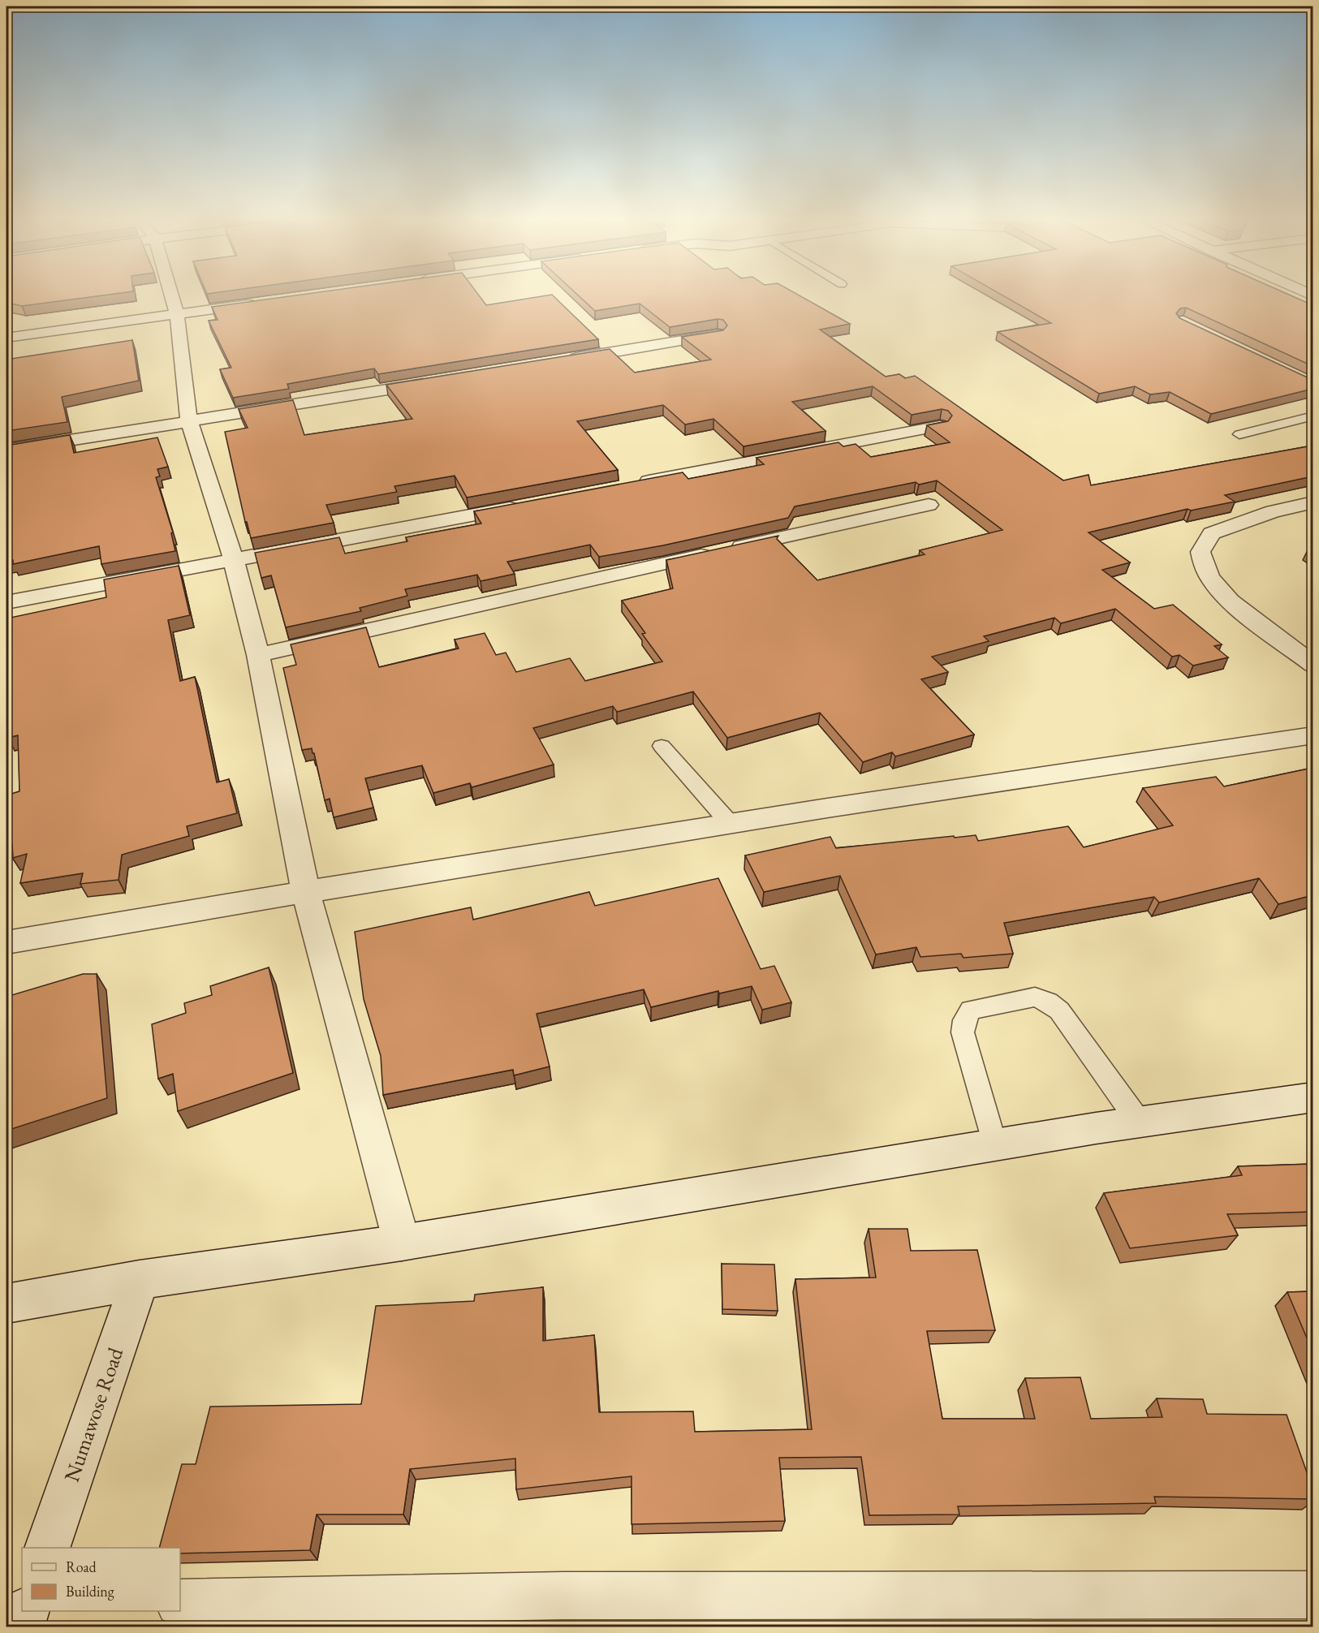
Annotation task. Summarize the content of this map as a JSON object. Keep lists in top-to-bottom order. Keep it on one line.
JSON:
{"streets":{"street":["Numawose Road"]},"legend":["Road","Building"]}
